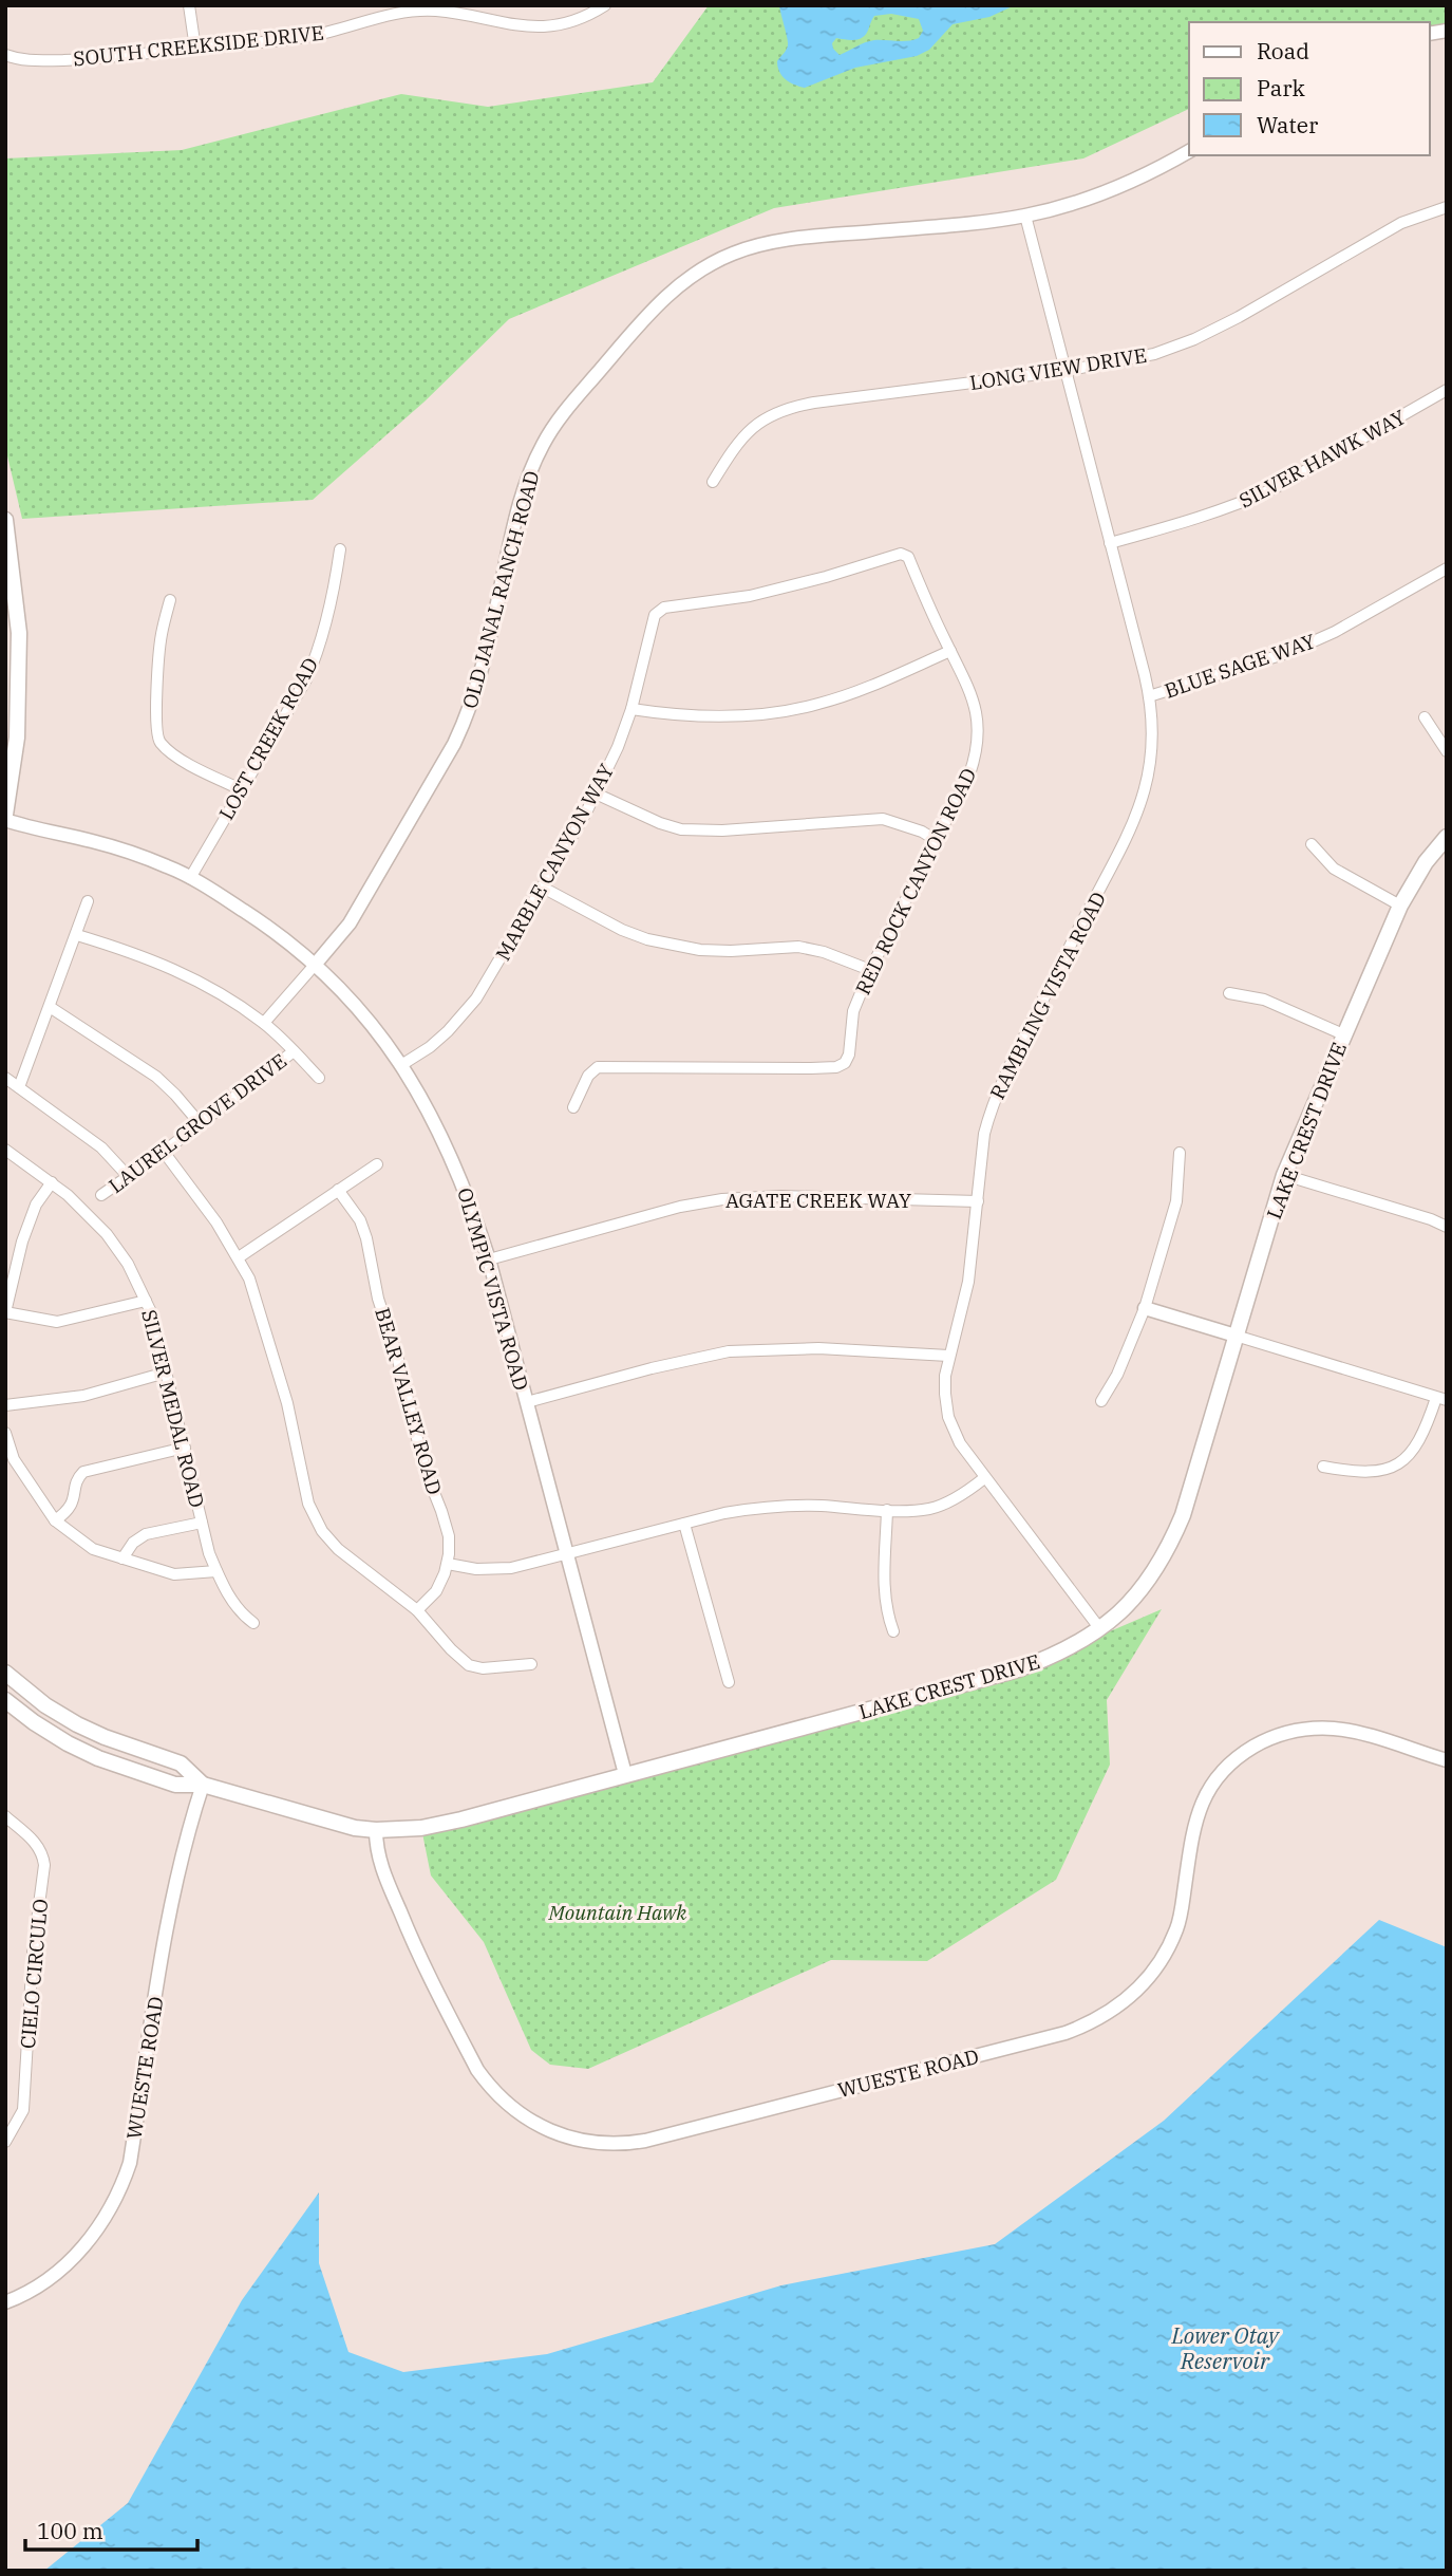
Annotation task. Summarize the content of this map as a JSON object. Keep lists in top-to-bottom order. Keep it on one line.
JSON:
{"streets":{"main road":["LAKE CREST DRIVE"],"street":["SOUTH CREEKSIDE DRIVE","LONG VIEW DRIVE","SILVER HAWK WAY","OLD JANAL RANCH ROAD","BLUE SAGE WAY","LOST CREEK ROAD","MARBLE CANYON WAY","RED ROCK CANYON ROAD","RAMBLING VISTA ROAD","LAUREL GROVE DRIVE","AGATE CREEK WAY","OLYMPIC VISTA ROAD","BEAR VALLEY ROAD","SILVER MEDAL ROAD","CIELO CIRCULO","WUESTE ROAD"]},"crossings":[["SILVER HAWK WAY","RAMBLING VISTA ROAD"],["OLD JANAL RANCH ROAD","OLYMPIC VISTA ROAD"],["BLUE SAGE WAY","RAMBLING VISTA ROAD"],["LOST CREEK ROAD","OLYMPIC VISTA ROAD"],["MARBLE CANYON WAY","RED ROCK CANYON ROAD"],["MARBLE CANYON WAY","OLYMPIC VISTA ROAD"],["RAMBLING VISTA ROAD","LAKE CREST DRIVE"],["RAMBLING VISTA ROAD","AGATE CREEK WAY"],["LAKE CREST DRIVE","OLYMPIC VISTA ROAD"],["LAKE CREST DRIVE","WUESTE ROAD"],["AGATE CREEK WAY","OLYMPIC VISTA ROAD"]],"water":["Lower Otay Reservoir"],"parks":["Mountain Hawk"],"legend":["Road","Park","Water"],"scale_bar":"100 m"}
